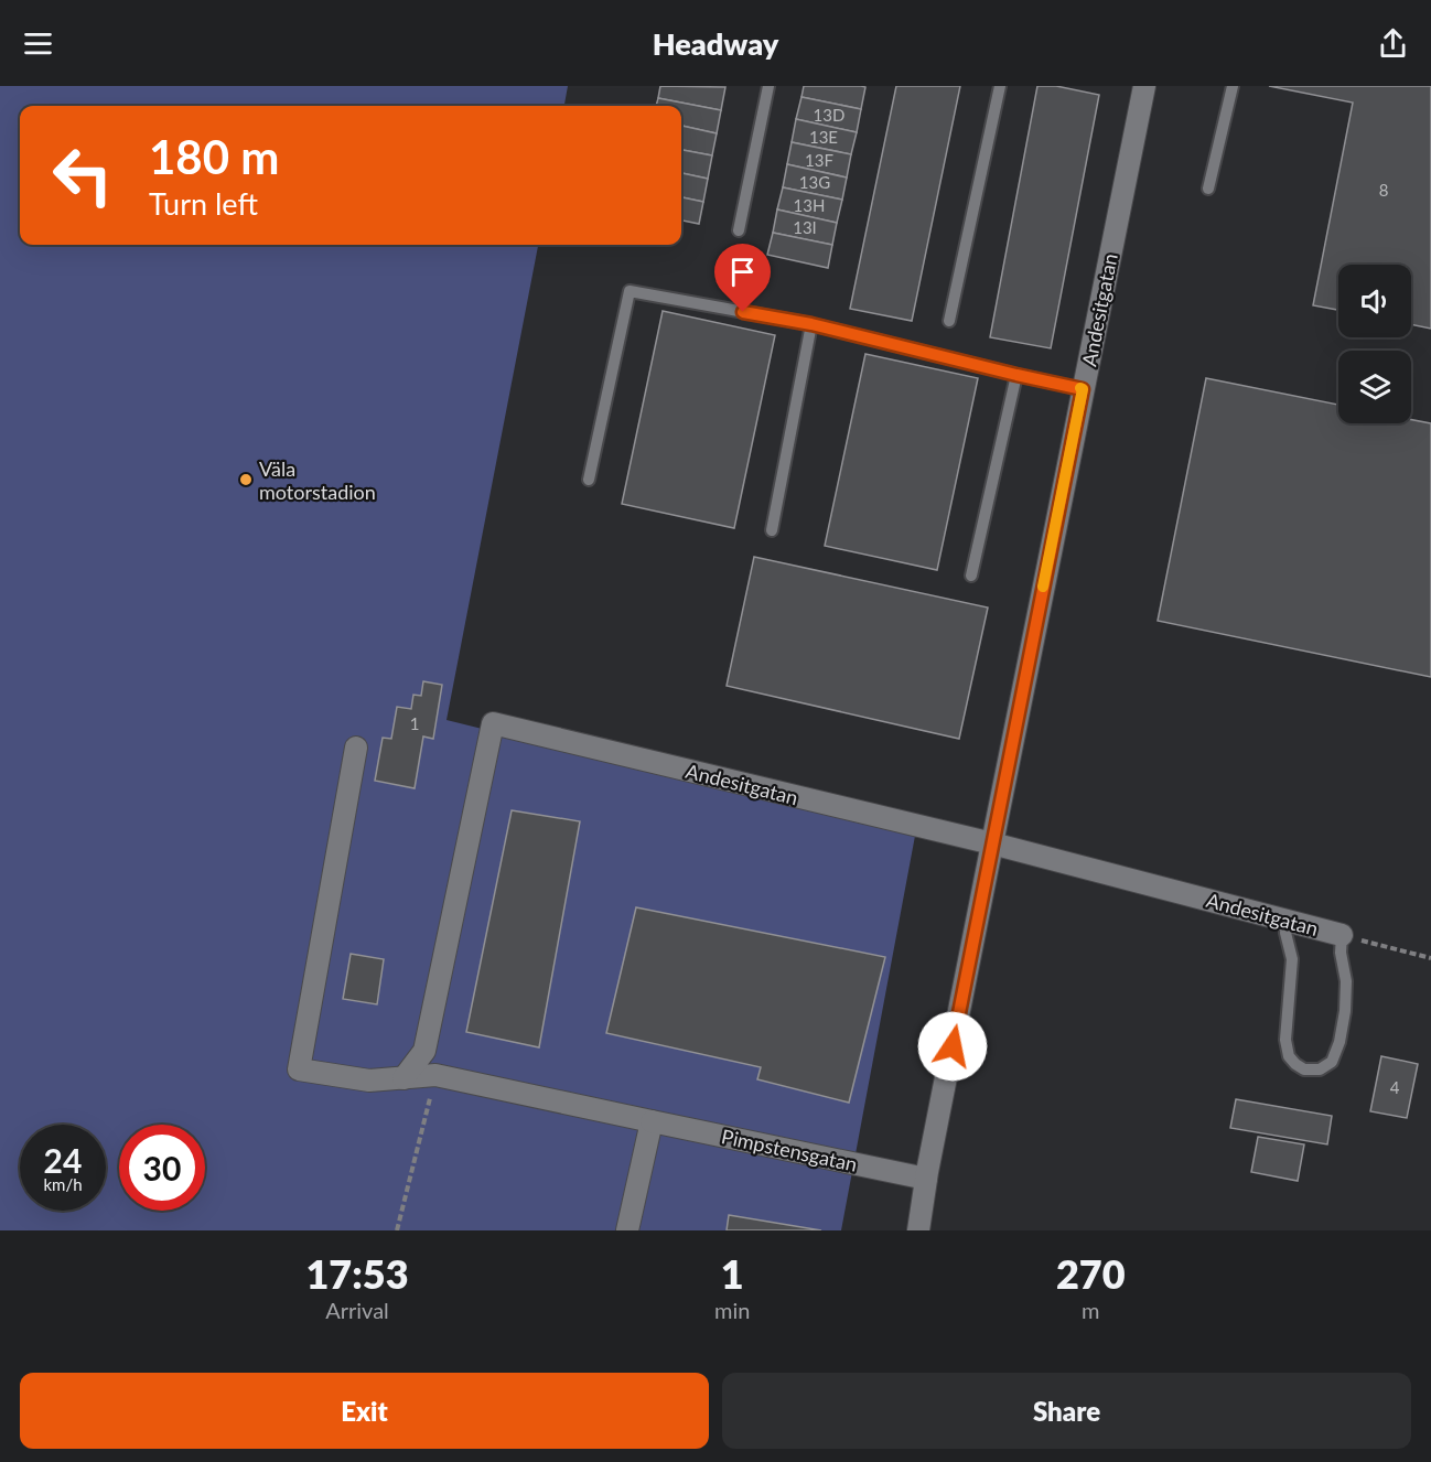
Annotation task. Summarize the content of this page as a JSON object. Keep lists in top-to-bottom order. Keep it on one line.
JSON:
{"streets":{"street":["Andesitgatan","Pimpstensgatan"]},"crossings":[["Andesitgatan","Pimpstensgatan"]],"places":["Väla motorstadion"],"house_numbers":["13D","13E","13F","13G","8","13H","13I","1","4"],"page":{"header":"Headway","turn":["180 m","Turn left"],"speed":"24 km/h","limit":"30","eta":["17:53","Arrival","1","min","270","m"],"buttons":["Exit","Share"]}}
